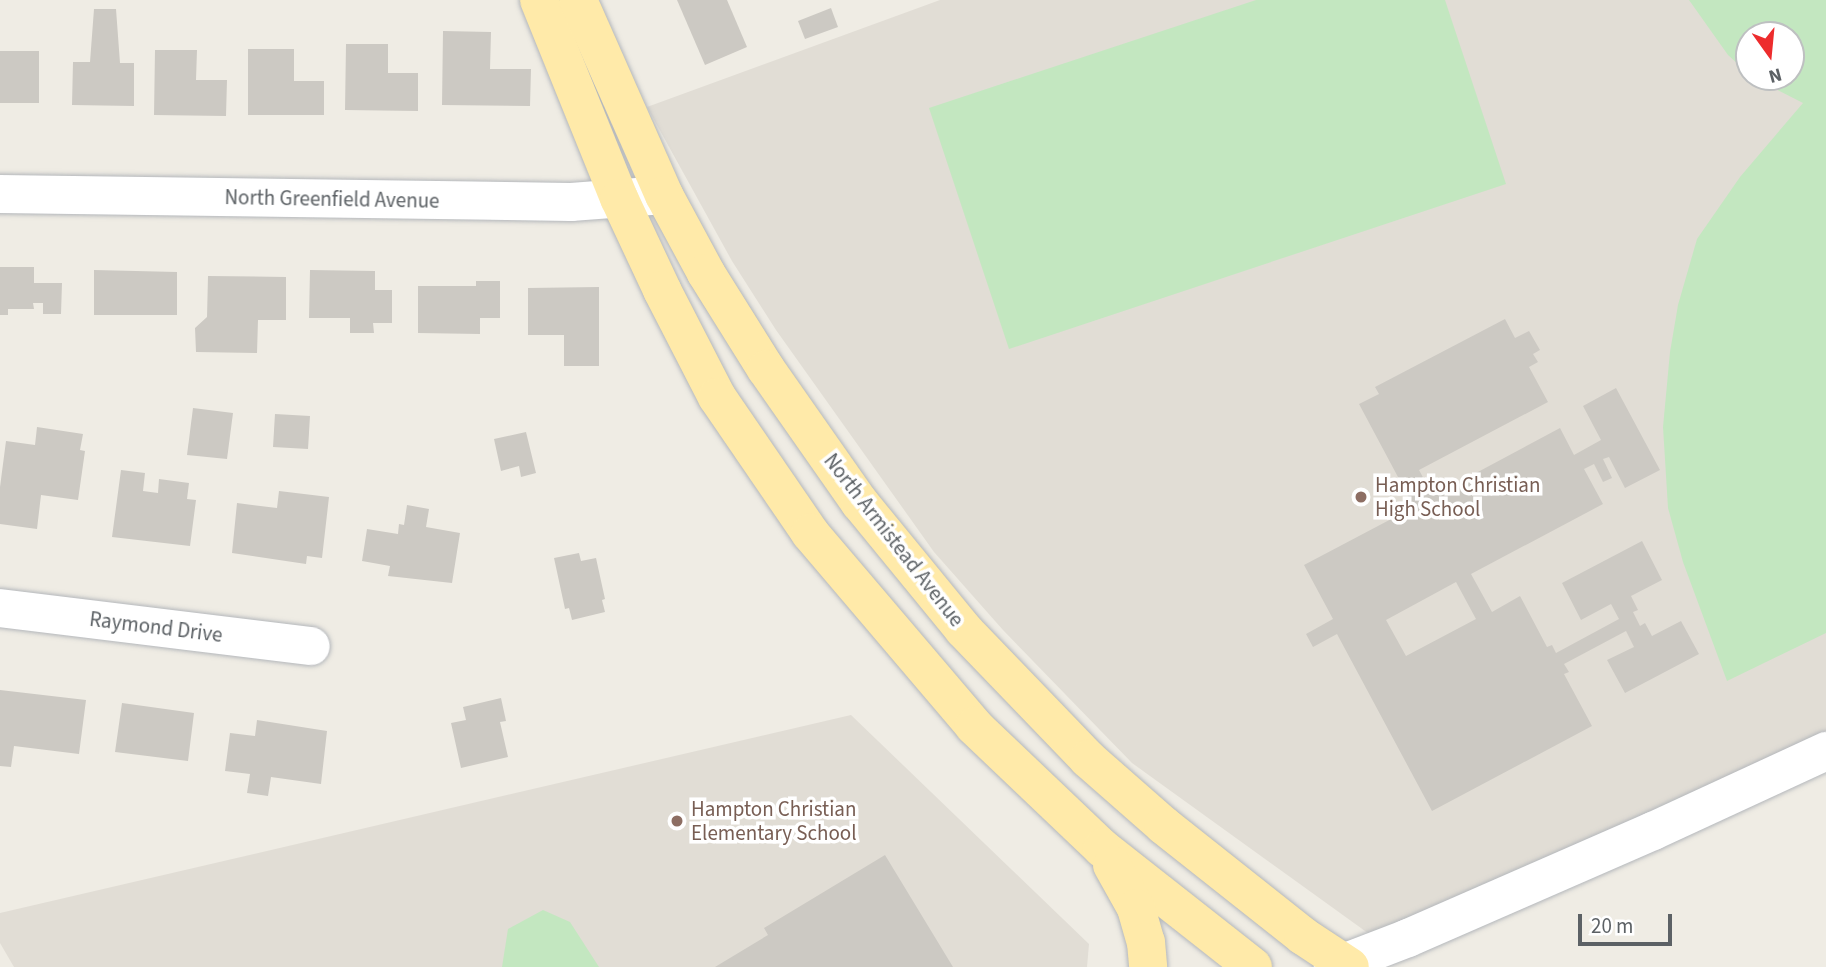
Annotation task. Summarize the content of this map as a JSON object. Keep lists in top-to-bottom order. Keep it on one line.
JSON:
{"streets":{"main road":["North Armistead Avenue"],"street":["North Greenfield Avenue","Raymond Drive"]},"crossings":[["North Greenfield Avenue","North Armistead Avenue"]],"places":["Hampton Christian High School","Hampton Christian Elementary School"],"scale_bar":"20 m","north":"bottom"}
